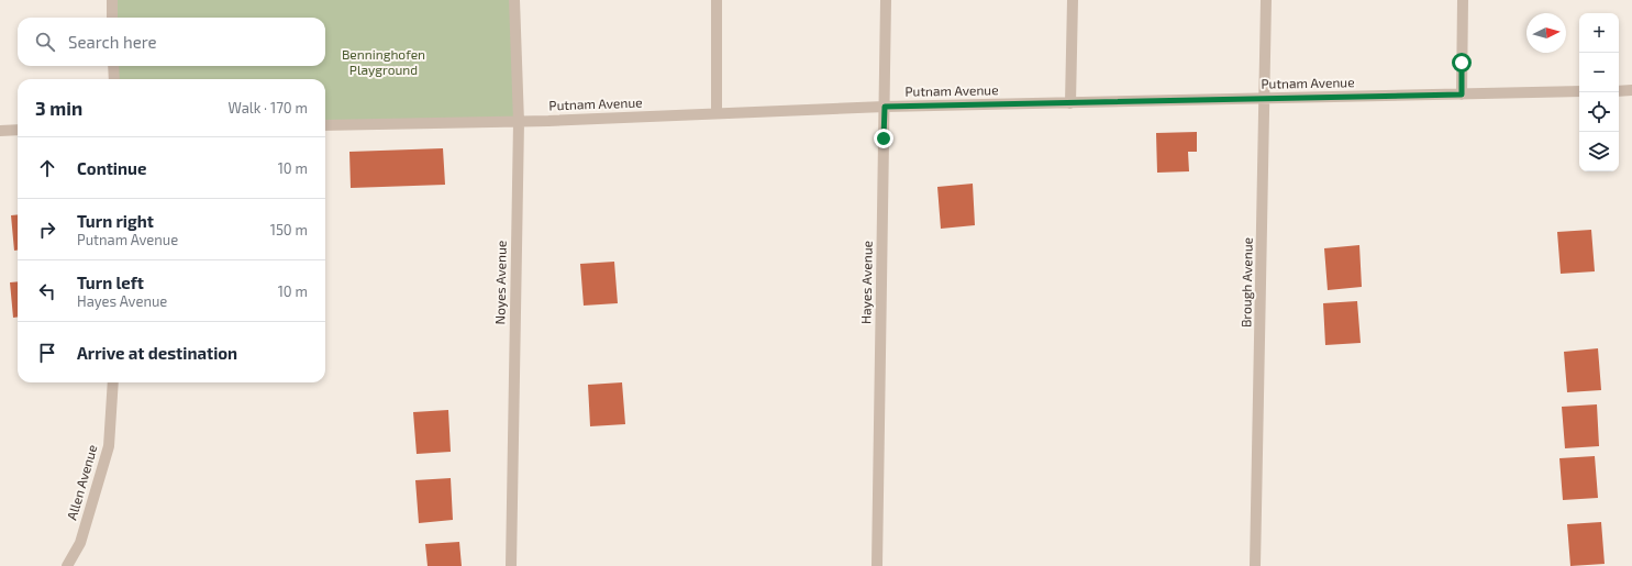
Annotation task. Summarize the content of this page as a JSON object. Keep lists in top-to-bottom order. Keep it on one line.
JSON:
{"streets":{"street":["Putnam Avenue","Noyes Avenue","Hayes Avenue","Brough Avenue","Allen Avenue"]},"crossings":[["Putnam Avenue","Noyes Avenue"],["Putnam Avenue","Hayes Avenue"],["Putnam Avenue","Brough Avenue"]],"parks":["Benninghofen Playground"],"north":"right","page":{"map_buttons":["+","−"],"search":"Search here","heading":["3 min","Walk · 170 m"],"list":[["Continue","10 m"],["Turn right","Putnam Avenue","150 m"],["Turn left","Hayes Avenue","10 m"],"Arrive at destination"]}}
